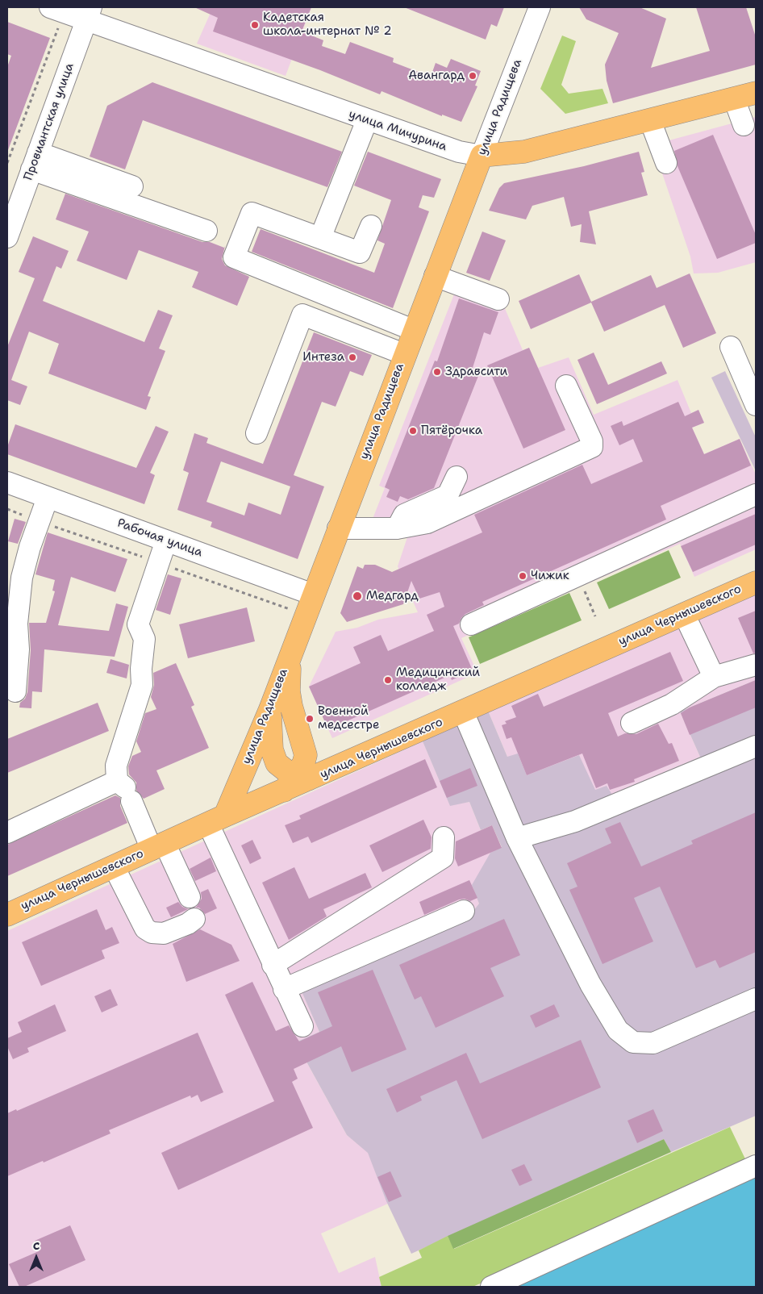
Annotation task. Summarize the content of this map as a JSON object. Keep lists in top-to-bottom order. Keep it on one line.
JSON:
{"streets":{"main road":["улица Радищева","улица Мичурина","улица Чернышевского"],"street":["Провиантская улица","Рабочая улица"]},"crossings":[["улица Радищева","улица Мичурина"],["улица Радищева","Рабочая улица"],["улица Радищева","улица Чернышевского"],["Провиантская улица","улица Мичурина"]],"places":["Кадетская школа-интернат № 2","Авангард","Интеза","Здравсити","Пятёрочка","Чижик","Медгард","Медицинский колледж","Военной медсестре"],"north":"top"}
